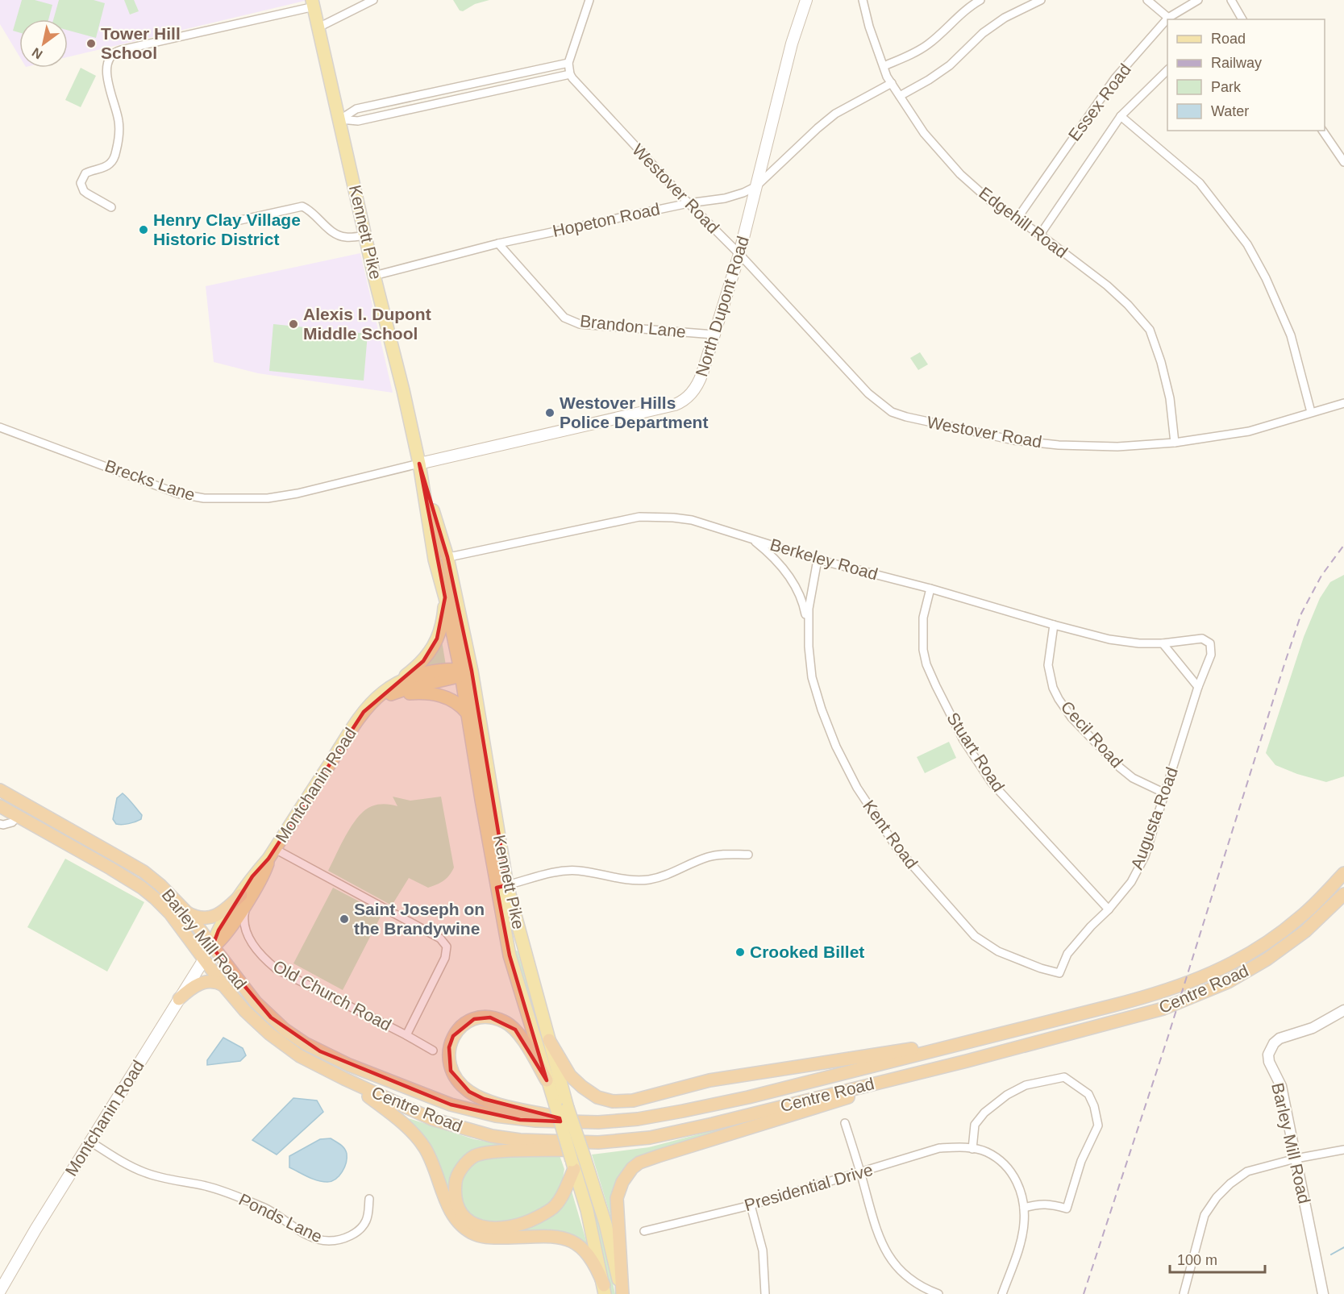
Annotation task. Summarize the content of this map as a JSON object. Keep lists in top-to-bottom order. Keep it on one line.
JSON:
{"streets":{"highway":["Barley Mill Road","Centre Road"],"main road":["Kennett Pike","North Dupont Road","Montchanin Road"],"street":["Essex Road","Westover Road","Hopeton Road","Edgehill Road","Brandon Lane","Brecks Lane","Berkeley Road","Cecil Road","Stuart Road","Augusta Road","Kent Road","Old Church Road","Presidential Drive","Ponds Lane"]},"crossings":[["Essex Road","Edgehill Road"],["Westover Road","Hopeton Road"],["Westover Road","Edgehill Road"],["Westover Road","North Dupont Road"],["Hopeton Road","Edgehill Road"],["Hopeton Road","Kennett Pike"],["Hopeton Road","North Dupont Road"],["Hopeton Road","Brandon Lane"],["Kennett Pike","North Dupont Road"],["Kennett Pike","Brecks Lane"],["Kennett Pike","Berkeley Road"],["Kennett Pike","Montchanin Road"],["North Dupont Road","Brandon Lane"],["North Dupont Road","Brecks Lane"],["Berkeley Road","Cecil Road"],["Berkeley Road","Stuart Road"],["Berkeley Road","Augusta Road"],["Berkeley Road","Kent Road"],["Cecil Road","Augusta Road"],["Stuart Road","Augusta Road"],["Montchanin Road","Barley Mill Road"],["Montchanin Road","Old Church Road"],["Montchanin Road","Ponds Lane"],["Augusta Road","Kent Road"],["Barley Mill Road","Centre Road"]],"places":["Tower Hill School","Henry Clay Village Historic District","Alexis I. Dupont Middle School","Westover Hills Police Department","Saint Joseph on the Brandywine","Crooked Billet"],"legend":["Road","Railway","Park","Water"],"scale_bar":"100 m","north":"bottom left"}
